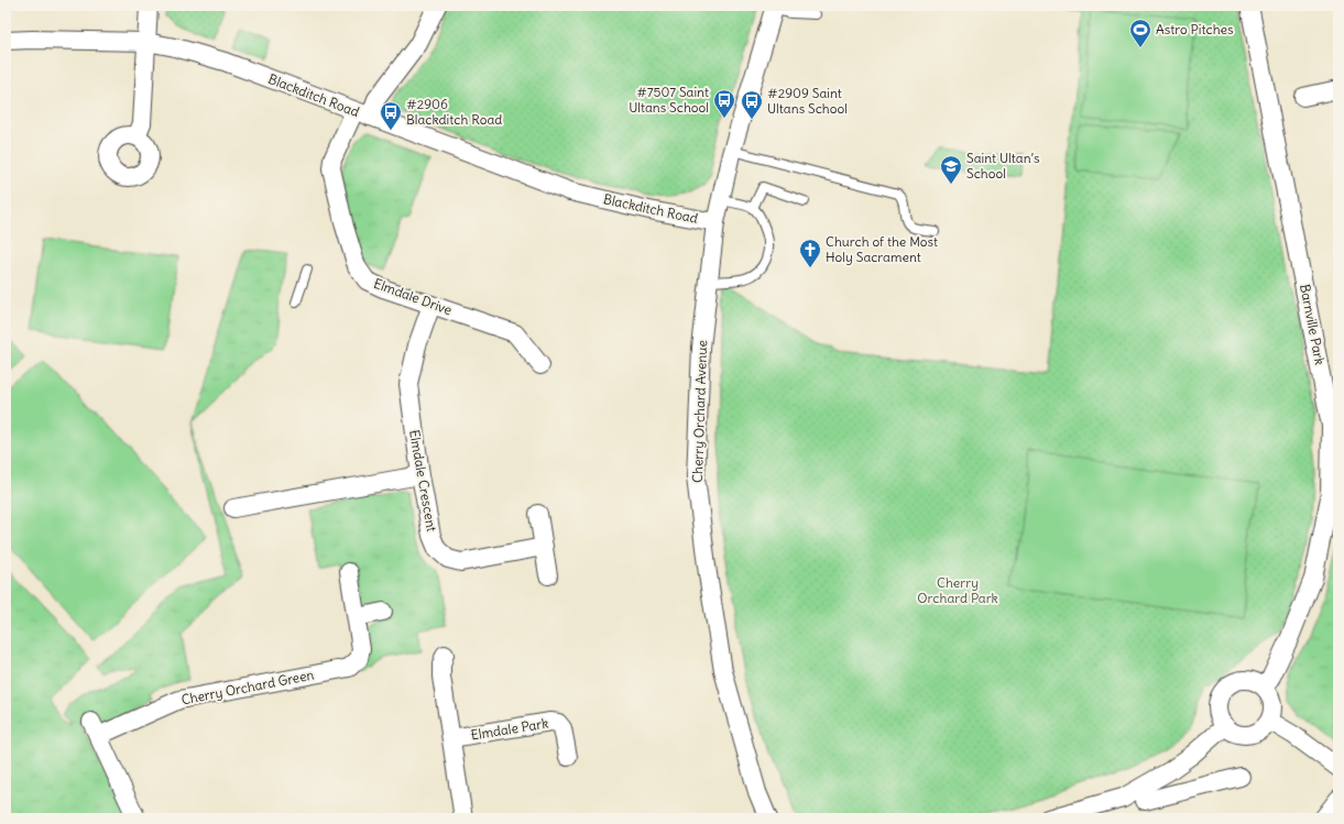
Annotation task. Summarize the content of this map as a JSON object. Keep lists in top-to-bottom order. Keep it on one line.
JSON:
{"streets":{"street":["Blackditch Road","Elmdale Drive","Barnville Park","Cherry Orchard Avenue","Elmdale Crescent","Cherry Orchard Green","Elmdale Park"]},"crossings":[["Blackditch Road","Elmdale Drive"],["Blackditch Road","Cherry Orchard Avenue"],["Elmdale Drive","Elmdale Crescent"]],"parks":["Cherry Orchard Park"],"places":{"sports":["Astro Pitches"],"bus stop":["#7507 Saint Ultans School","#2909 Saint Ultans School","#2906 Blackditch Road"],"school or university":["Saint Ultan’s School"],"church":["Church of the Most Holy Sacrament"]}}
